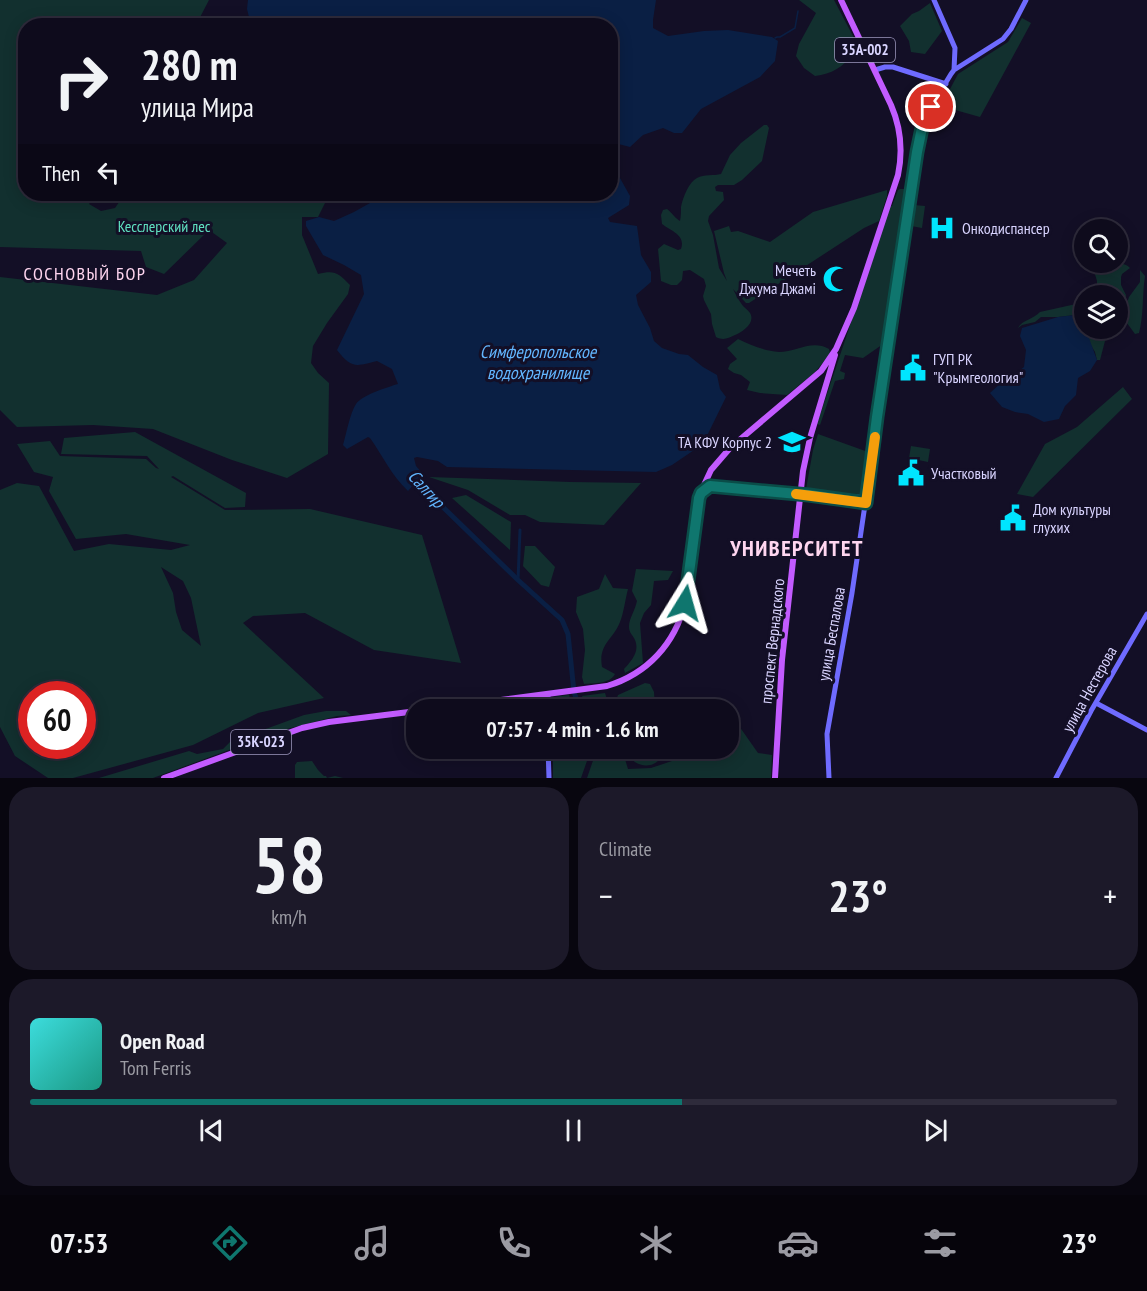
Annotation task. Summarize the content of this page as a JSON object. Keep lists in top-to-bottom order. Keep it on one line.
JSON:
{"streets":{"main road":["35А-002","улица Беспалова","проспект Вернадского","улица Нестерова","35К-023"]},"crossings":[["35А-002","проспект Вернадского"]],"districts":["СОСНОВЫЙ БОР","УНИВЕРСИТЕТ"],"water":["Симферопольское водохранилище","Салгир"],"parks":["Кесслерский лес"],"places":{"hospital":["Онкодиспансер"],"mosque":["Мечеть Джума Джамі"],"public building":["ГУП РК \"Крымгеология\"","Участковый","Дом культуры глухих"],"school or university":["ТА КФУ Корпус 2"]},"page":{"turn":["280 m","улица Мира"],"then":"Then","limit":"60","trip":"07:57 · 4 min · 1.6 km","tile":[["58","km/h"],"Climate"],"heat":["−","23°","+"],"song":["Open Road","Tom Ferris"],"tabs":["07:53","23°"]}}
